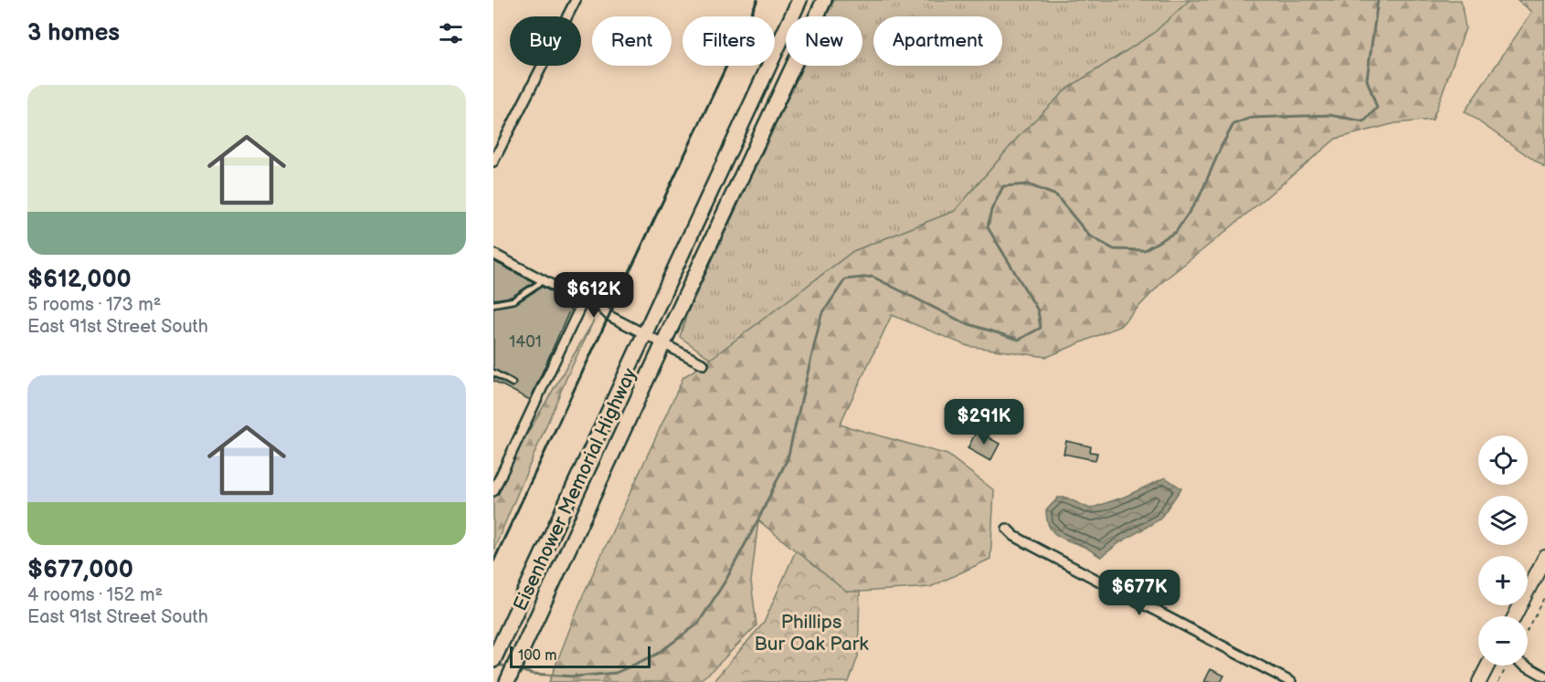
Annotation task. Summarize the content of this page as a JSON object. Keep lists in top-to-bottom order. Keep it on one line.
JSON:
{"streets":{"main road":["Eisenhower Memorial Highway"]},"parks":["Phillips Bur Oak Park"],"house_numbers":["1401"],"scale_bar":"100 m","page":{"heading":"3 homes","chip":["Buy","Rent","Filters","New","Apartment"],"list":[{"name":"$612,000","note":"5 rooms · 173 m² · East 91st Street South"},{"name":"$677,000","note":"4 rooms · 152 m² · East 91st Street South"}],"price":["$612K","$291K","$677K"],"map_buttons":["+","−"],"scale":"100 m"}}
